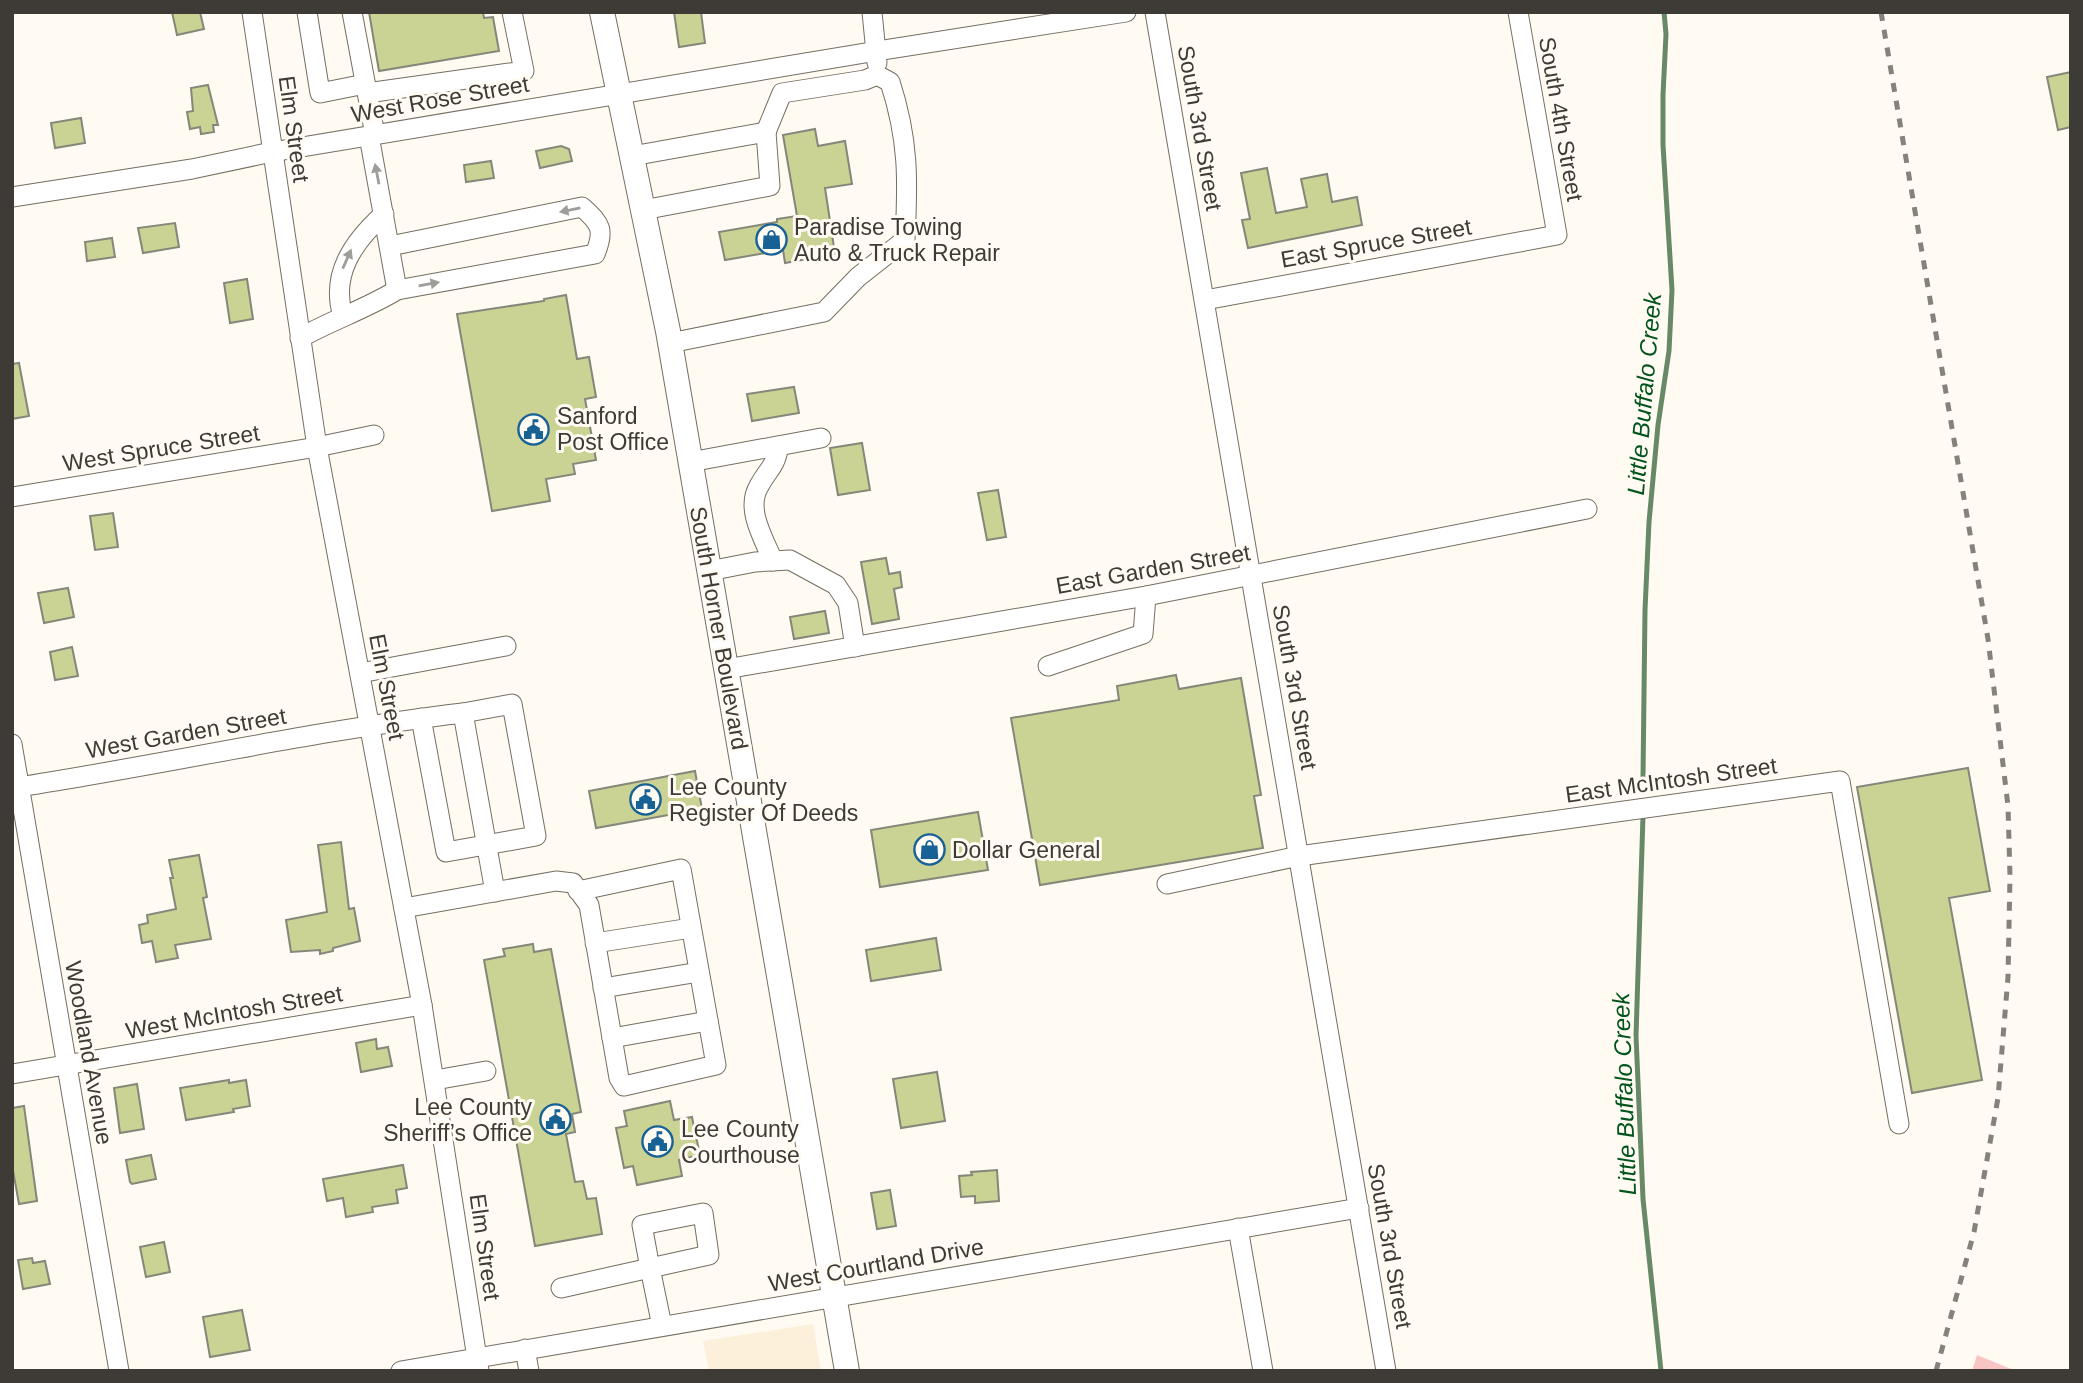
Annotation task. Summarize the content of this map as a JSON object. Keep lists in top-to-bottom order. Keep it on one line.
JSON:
{"streets":{"main road":["South Horner Boulevard"],"street":["West Rose Street","South 4th Street","South 3rd Street","Elm Street","East Spruce Street","West Spruce Street","East Garden Street","West Garden Street","East McIntosh Street","West McIntosh Street","Woodland Avenue","West Courtland Drive"]},"crossings":[["West Rose Street","Elm Street"],["West Rose Street","South Horner Boulevard"],["South 4th Street","East Spruce Street"],["South 3rd Street","East Spruce Street"],["South 3rd Street","East Garden Street"],["South 3rd Street","East McIntosh Street"],["South 3rd Street","West Courtland Drive"],["Elm Street","West Spruce Street"],["Elm Street","West Garden Street"],["Elm Street","West McIntosh Street"],["Elm Street","West Courtland Drive"],["East Garden Street","South Horner Boulevard"],["South Horner Boulevard","West Courtland Drive"],["West Garden Street","Woodland Avenue"],["West McIntosh Street","Woodland Avenue"]],"water":["Little Buffalo Creek"],"places":{"shop":["Paradise Towing Auto & Truck Repair","Dollar General"],"public building":["Sanford Post Office","Lee County Register Of Deeds","Lee County Sheriff’s Office","Lee County Courthouse"]}}
